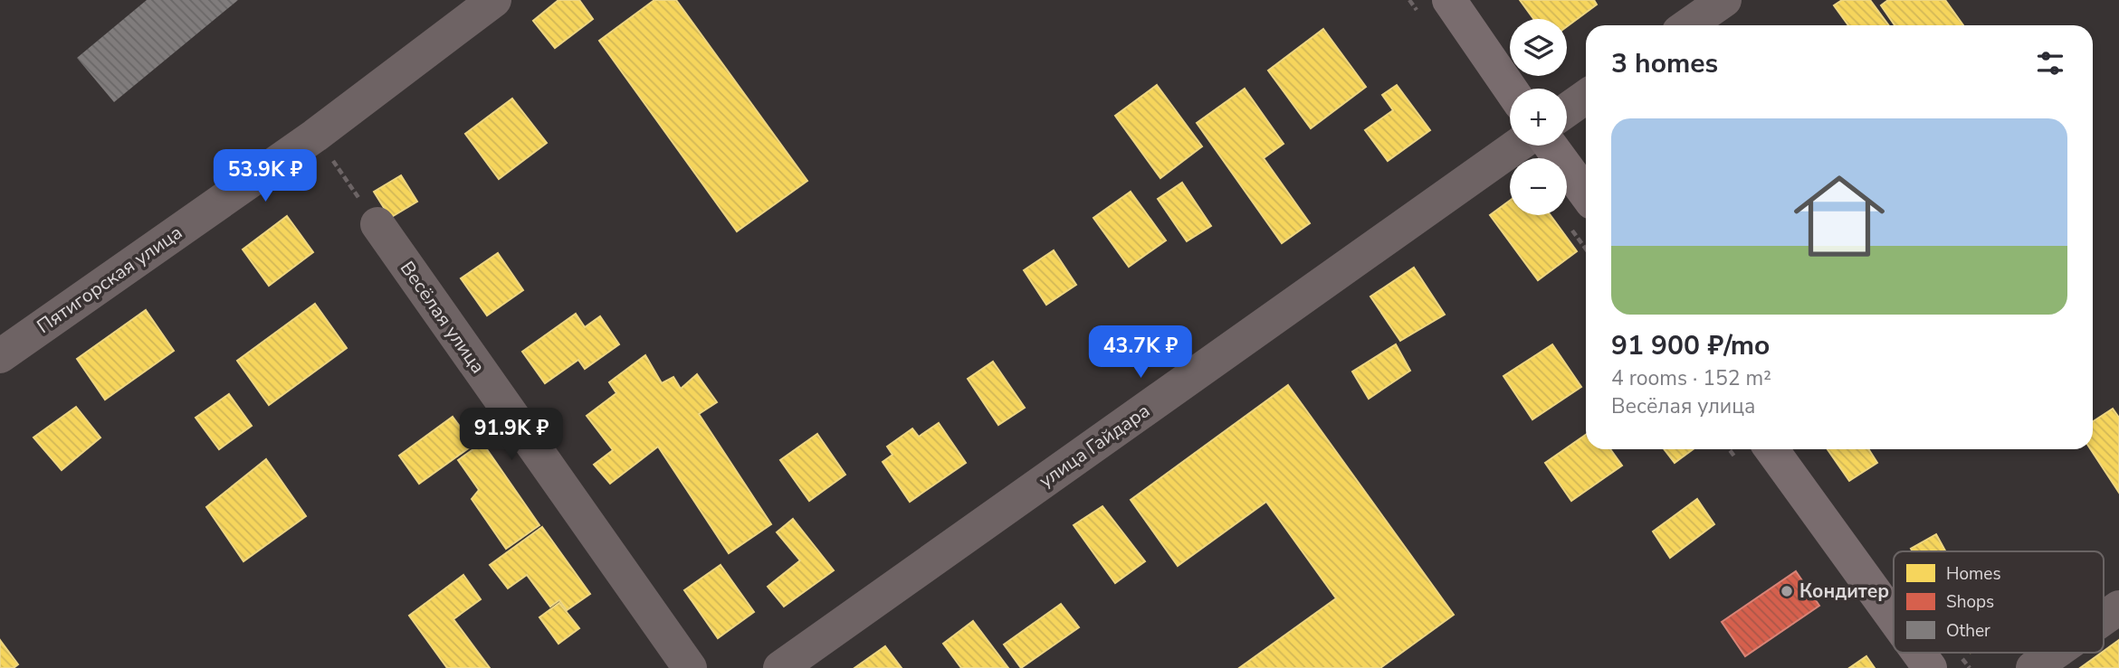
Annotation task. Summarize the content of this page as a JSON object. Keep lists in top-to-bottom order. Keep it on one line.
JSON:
{"streets":{"street":["Пятигорская улица","Весёлая улица","улица Гайдара"]},"places":["Кондитер"],"legend":["Homes","Shops","Other"],"page":{"map_buttons":["+","−"],"heading":"3 homes","list":[{"name":"91 900 ₽/mo","note":"4 rooms · 152 m² · Весёлая улица"}],"price":["53.9K ₽","43.7K ₽","91.9K ₽"]}}
